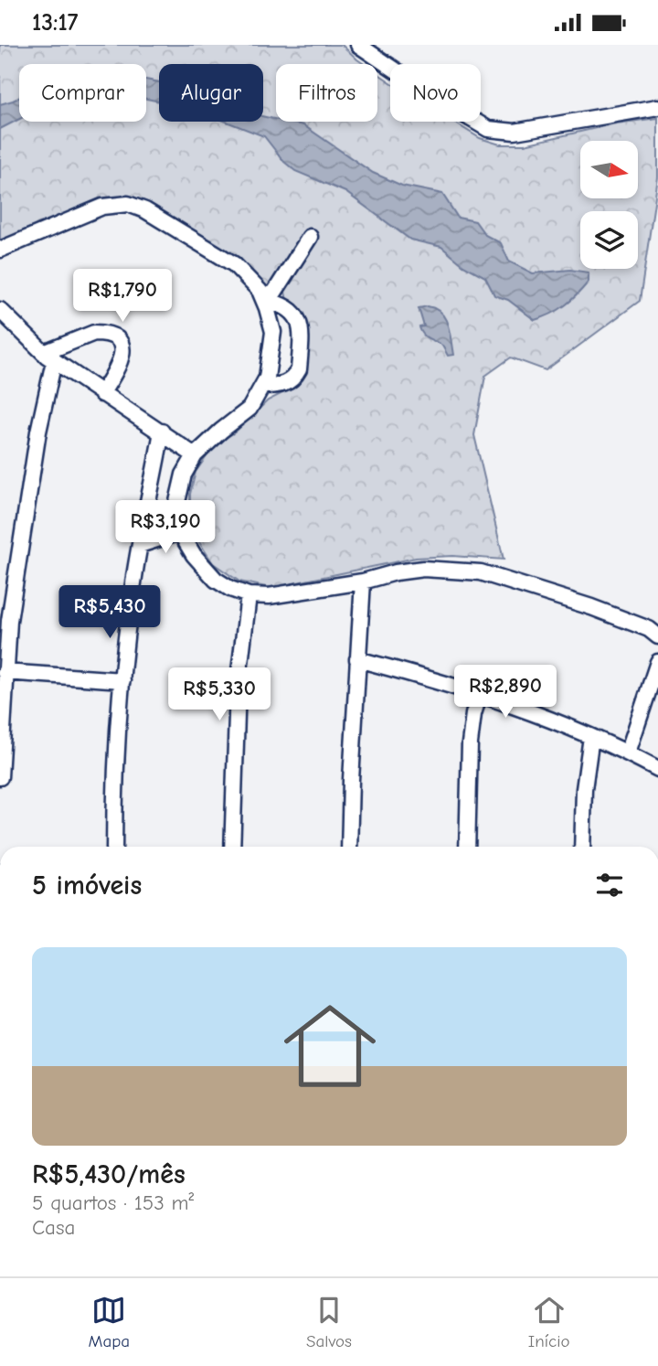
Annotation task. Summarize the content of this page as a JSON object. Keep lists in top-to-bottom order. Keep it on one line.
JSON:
{"north":"right","page":{"status":"13:17","chip":["Comprar","Alugar","Filtros","Novo"],"price":["R$1,790","R$3,190","R$5,430","R$2,890","R$5,330"],"heading":"5 imóveis","list":[{"name":"R$5,430/mês","note":"5 quartos · 153 m² · Casa"}],"tabs":["Mapa","Salvos","Início"]}}
